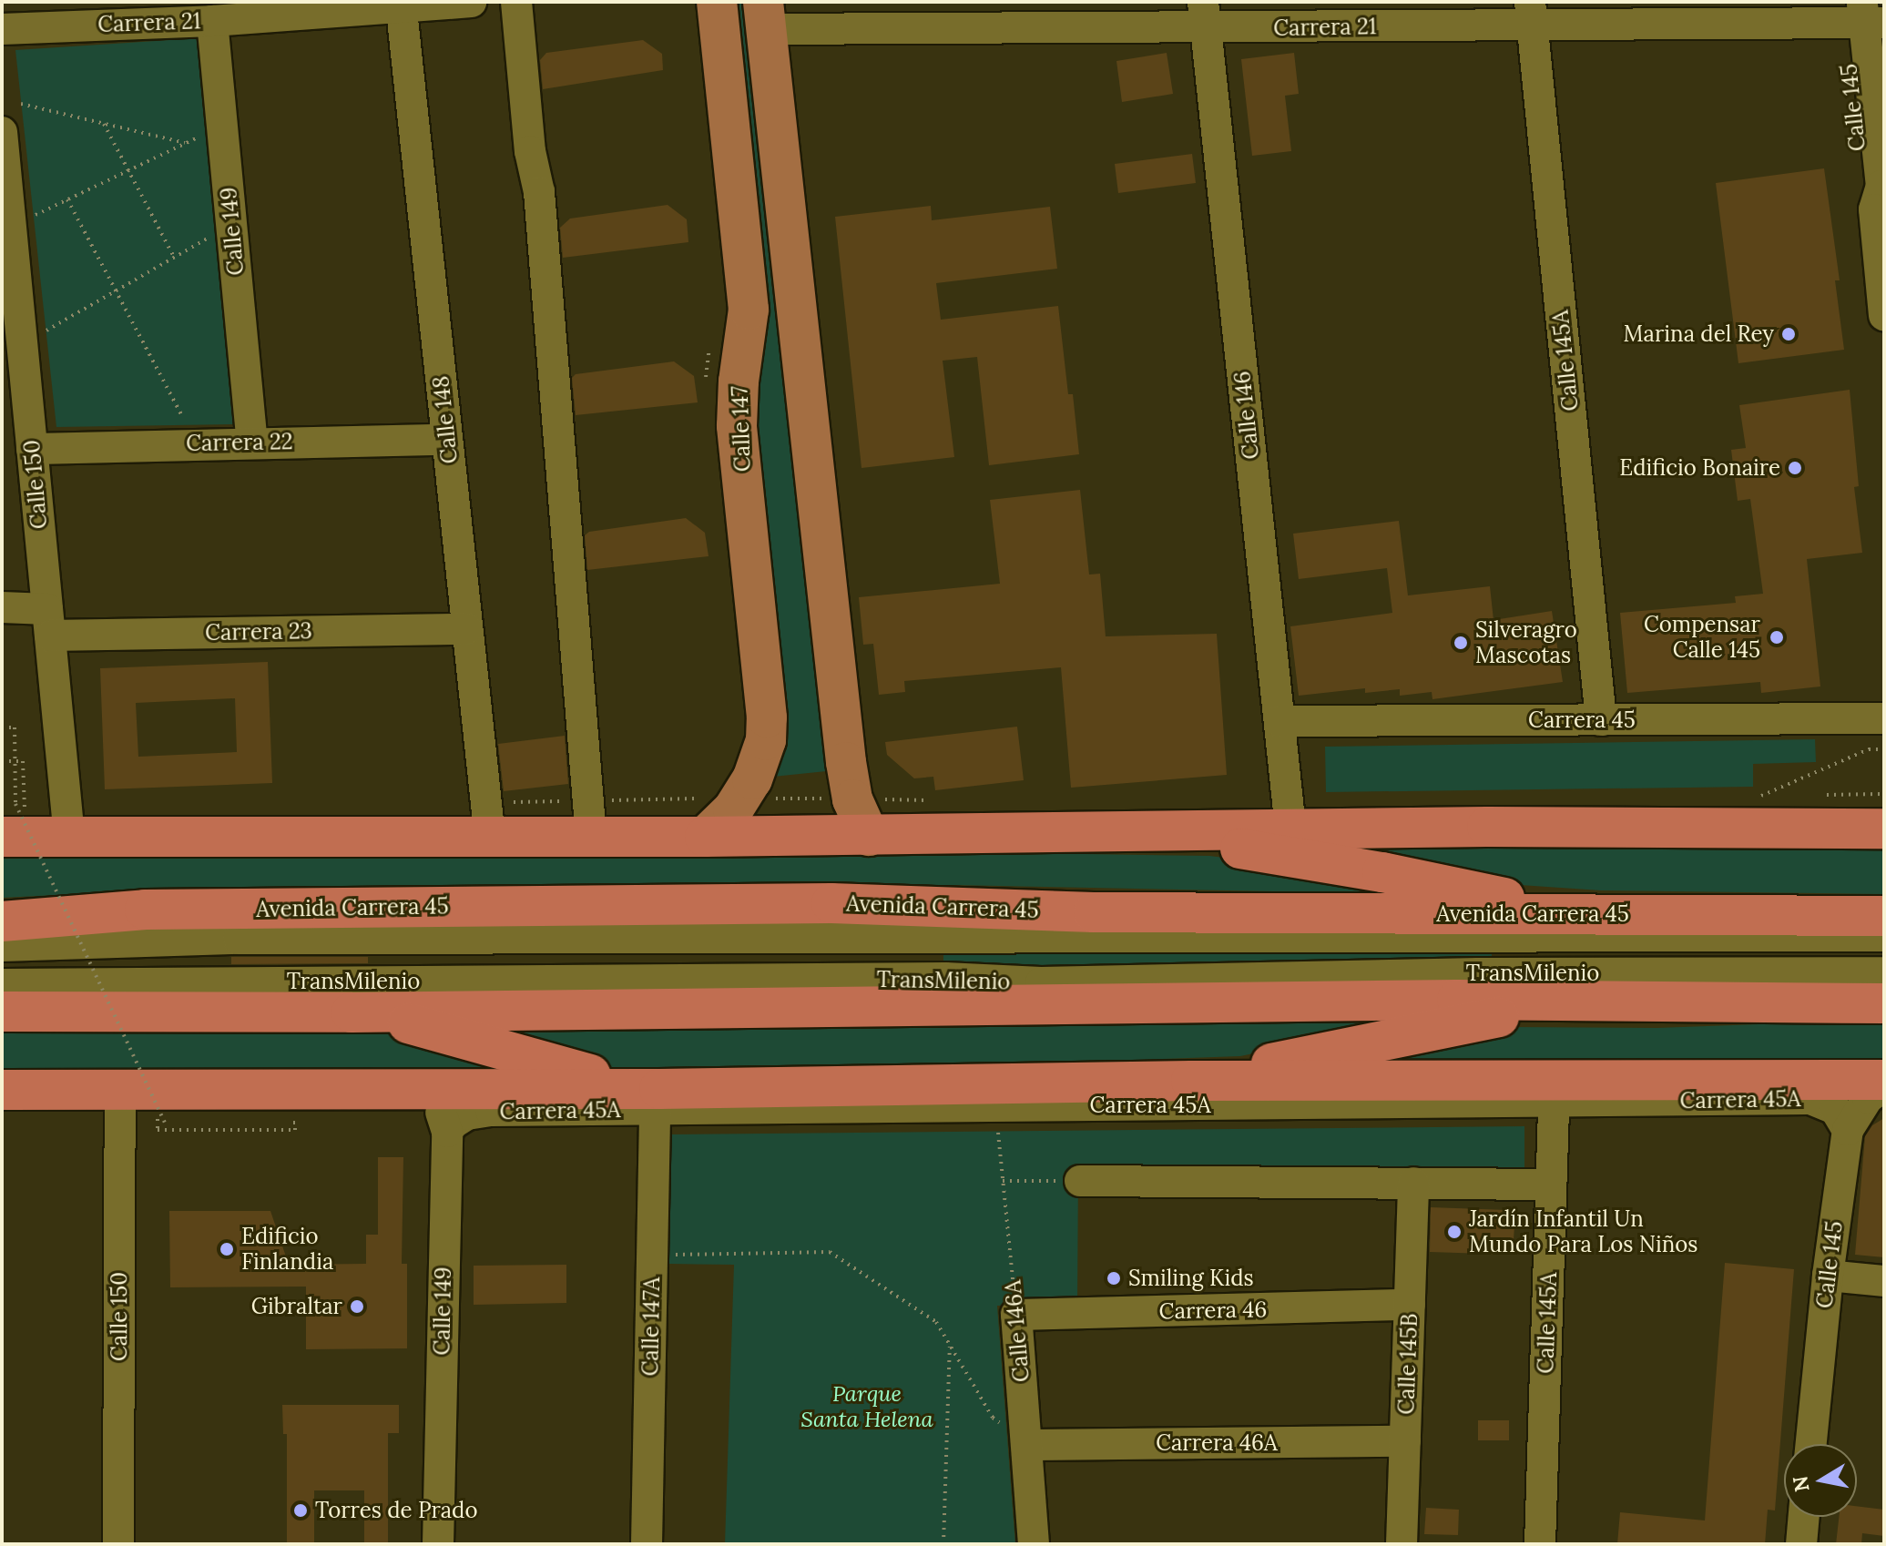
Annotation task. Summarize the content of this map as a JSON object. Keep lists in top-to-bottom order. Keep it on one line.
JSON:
{"streets":{"highway":["Avenida Carrera 45"],"main road":["Calle 147"],"street":["Carrera 21","Calle 145","Calle 149","Calle 145A","Calle 146","Calle 148","Carrera 22","Calle 150","Carrera 23","Carrera 45","TransMilenio","Carrera 45A","Carrera 46","Calle 147A","Calle 146A","Calle 145B","Carrera 46A"]},"crossings":[["Carrera 21","Calle 145"],["Carrera 21","Calle 149"],["Carrera 21","Calle 145A"],["Carrera 21","Calle 146"],["Carrera 21","Calle 148"],["Calle 145","Carrera 45A"],["Calle 149","Carrera 22"],["Calle 149","Carrera 45A"],["Calle 145A","Carrera 45"],["Calle 145A","Carrera 45A"],["Calle 146","Carrera 45"],["Calle 148","Carrera 22"],["Calle 148","Carrera 23"],["Carrera 22","Calle 150"],["Calle 150","Carrera 23"],["Carrera 45A","Calle 147A"],["Carrera 46","Calle 146A"],["Carrera 46","Calle 145B"],["Calle 146A","Carrera 46A"],["Calle 145B","Carrera 46A"]],"parks":["Parque Santa Helena"],"places":["Marina del Rey","Edificio Bonaire","Compensar Calle 145","Silveragro Mascotas","Jardín Infantil Un Mundo Para Los Niños","Edificio Finlandia","Smiling Kids","Gibraltar","Torres de Prado"],"north":"left"}
